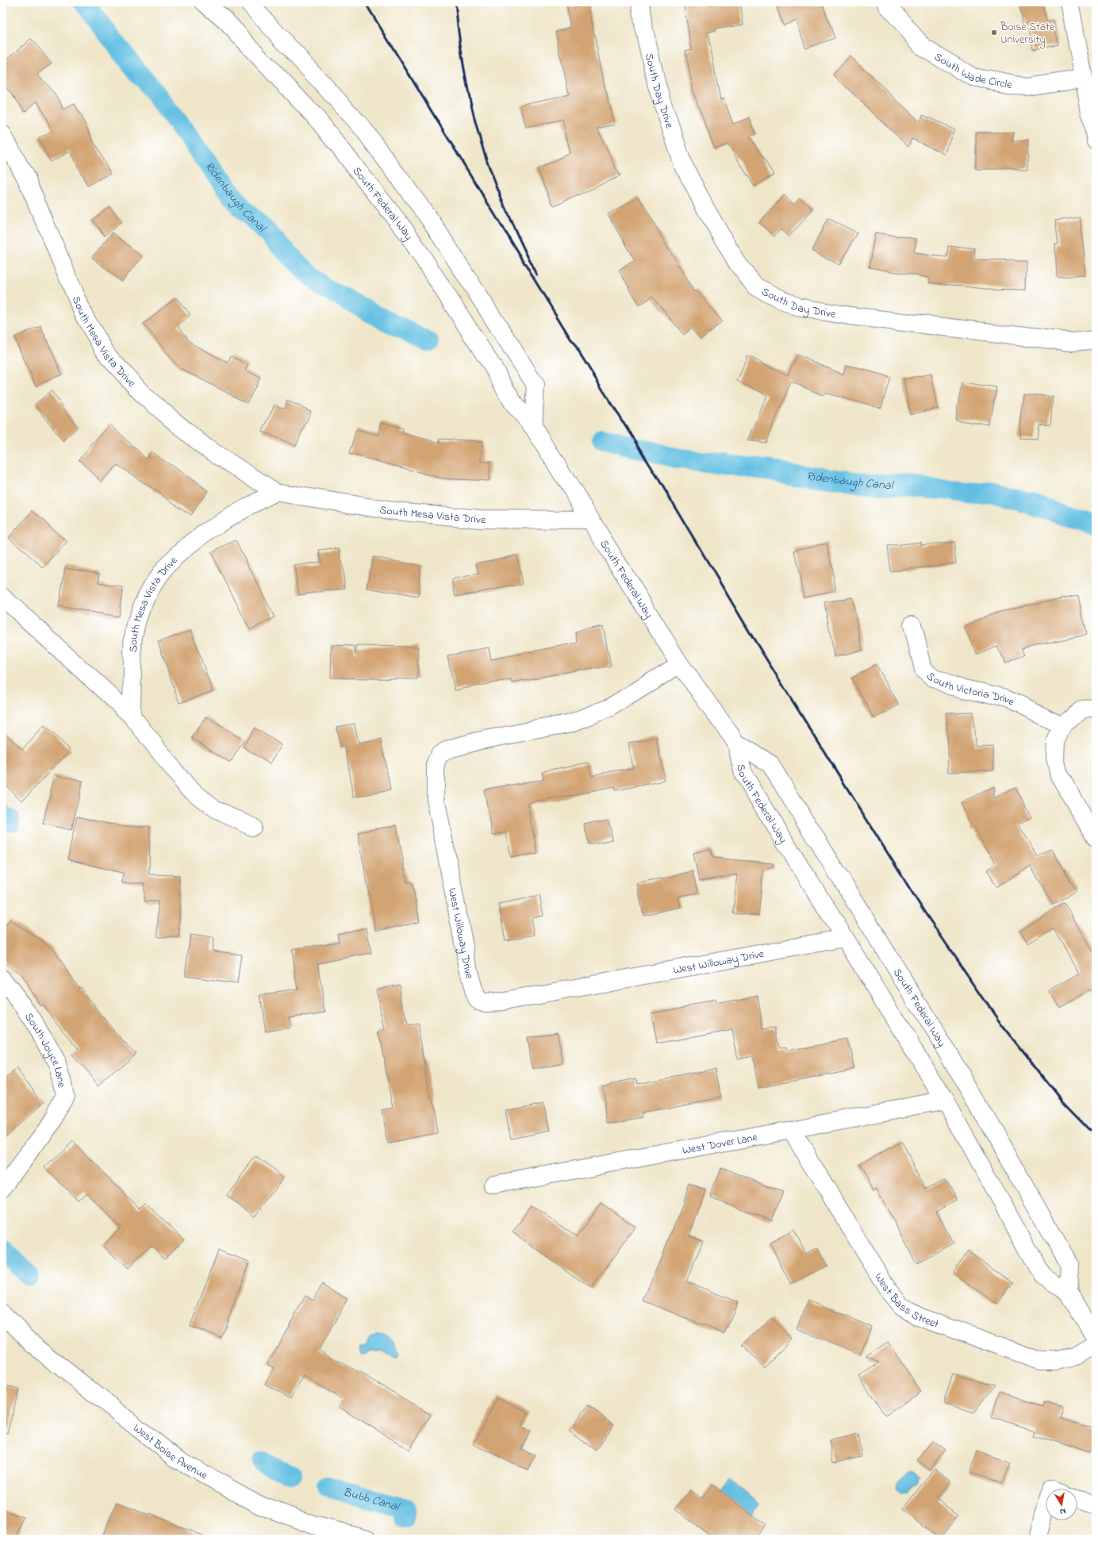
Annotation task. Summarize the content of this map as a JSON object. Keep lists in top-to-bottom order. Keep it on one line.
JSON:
{"streets":{"street":["South Wade Circle","South Day Drive","South Federal Way","South Mesa Vista Drive","South Victoria Drive","West Willoway Drive","South Joyce Lane","West Dover Lane","West Bass Street","West Boise Avenue"]},"crossings":[["South Federal Way","South Mesa Vista Drive"],["South Federal Way","West Willoway Drive"],["South Federal Way","West Dover Lane"],["West Dover Lane","West Bass Street"]],"water":["Ridenbaugh Canal","Bubb Canal"],"places":["Boise State University"],"north":"bottom"}
